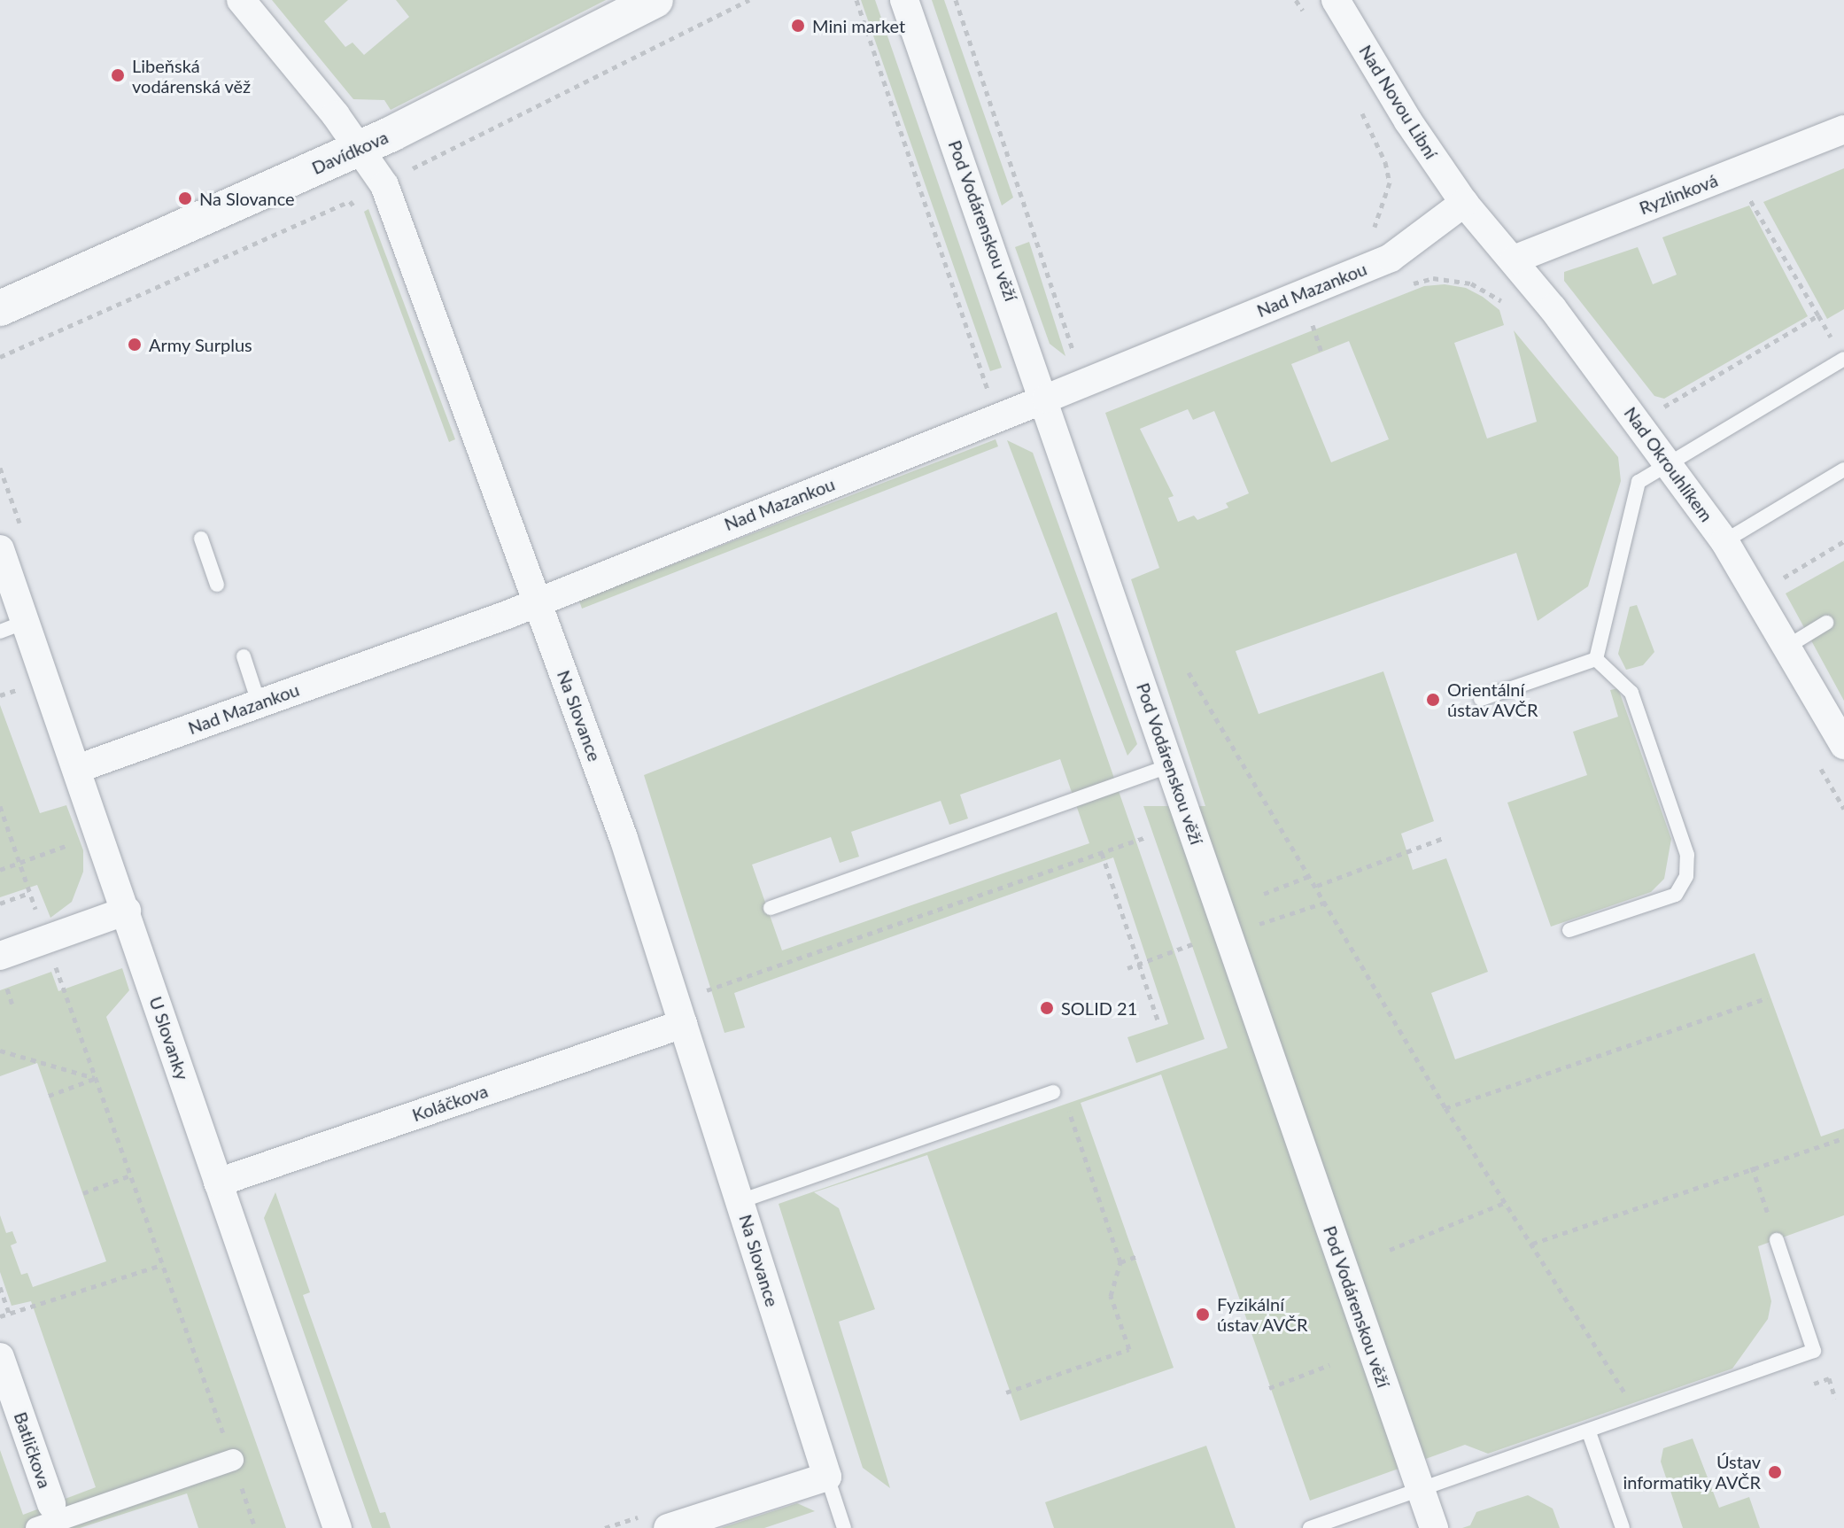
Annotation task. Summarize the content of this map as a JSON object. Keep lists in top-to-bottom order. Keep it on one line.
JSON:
{"streets":{"street":["Nad Novou Libní","Davídkova","Ryzlinková","Pod Vodárenskou věží","Nad Mazankou","Nad Okrouhlíkem","Na Slovance","U Slovanky","Koláčkova","Batličkova"]},"crossings":[["Nad Novou Libní","Nad Mazankou"],["Nad Novou Libní","Nad Okrouhlíkem"],["Davídkova","Na Slovance"],["Ryzlinková","Nad Okrouhlíkem"],["Pod Vodárenskou věží","Nad Mazankou"],["Nad Mazankou","Nad Okrouhlíkem"],["Nad Mazankou","Na Slovance"],["Nad Mazankou","U Slovanky"],["Na Slovance","Koláčkova"],["U Slovanky","Koláčkova"]],"places":["Mini market","Libeňská vodárenská věž","Na Slovance","Army Surplus","Orientální ústav AVČR","SOLID 21","Fyzikální ústav AVČR","Ústav informatiky AVČR"]}
